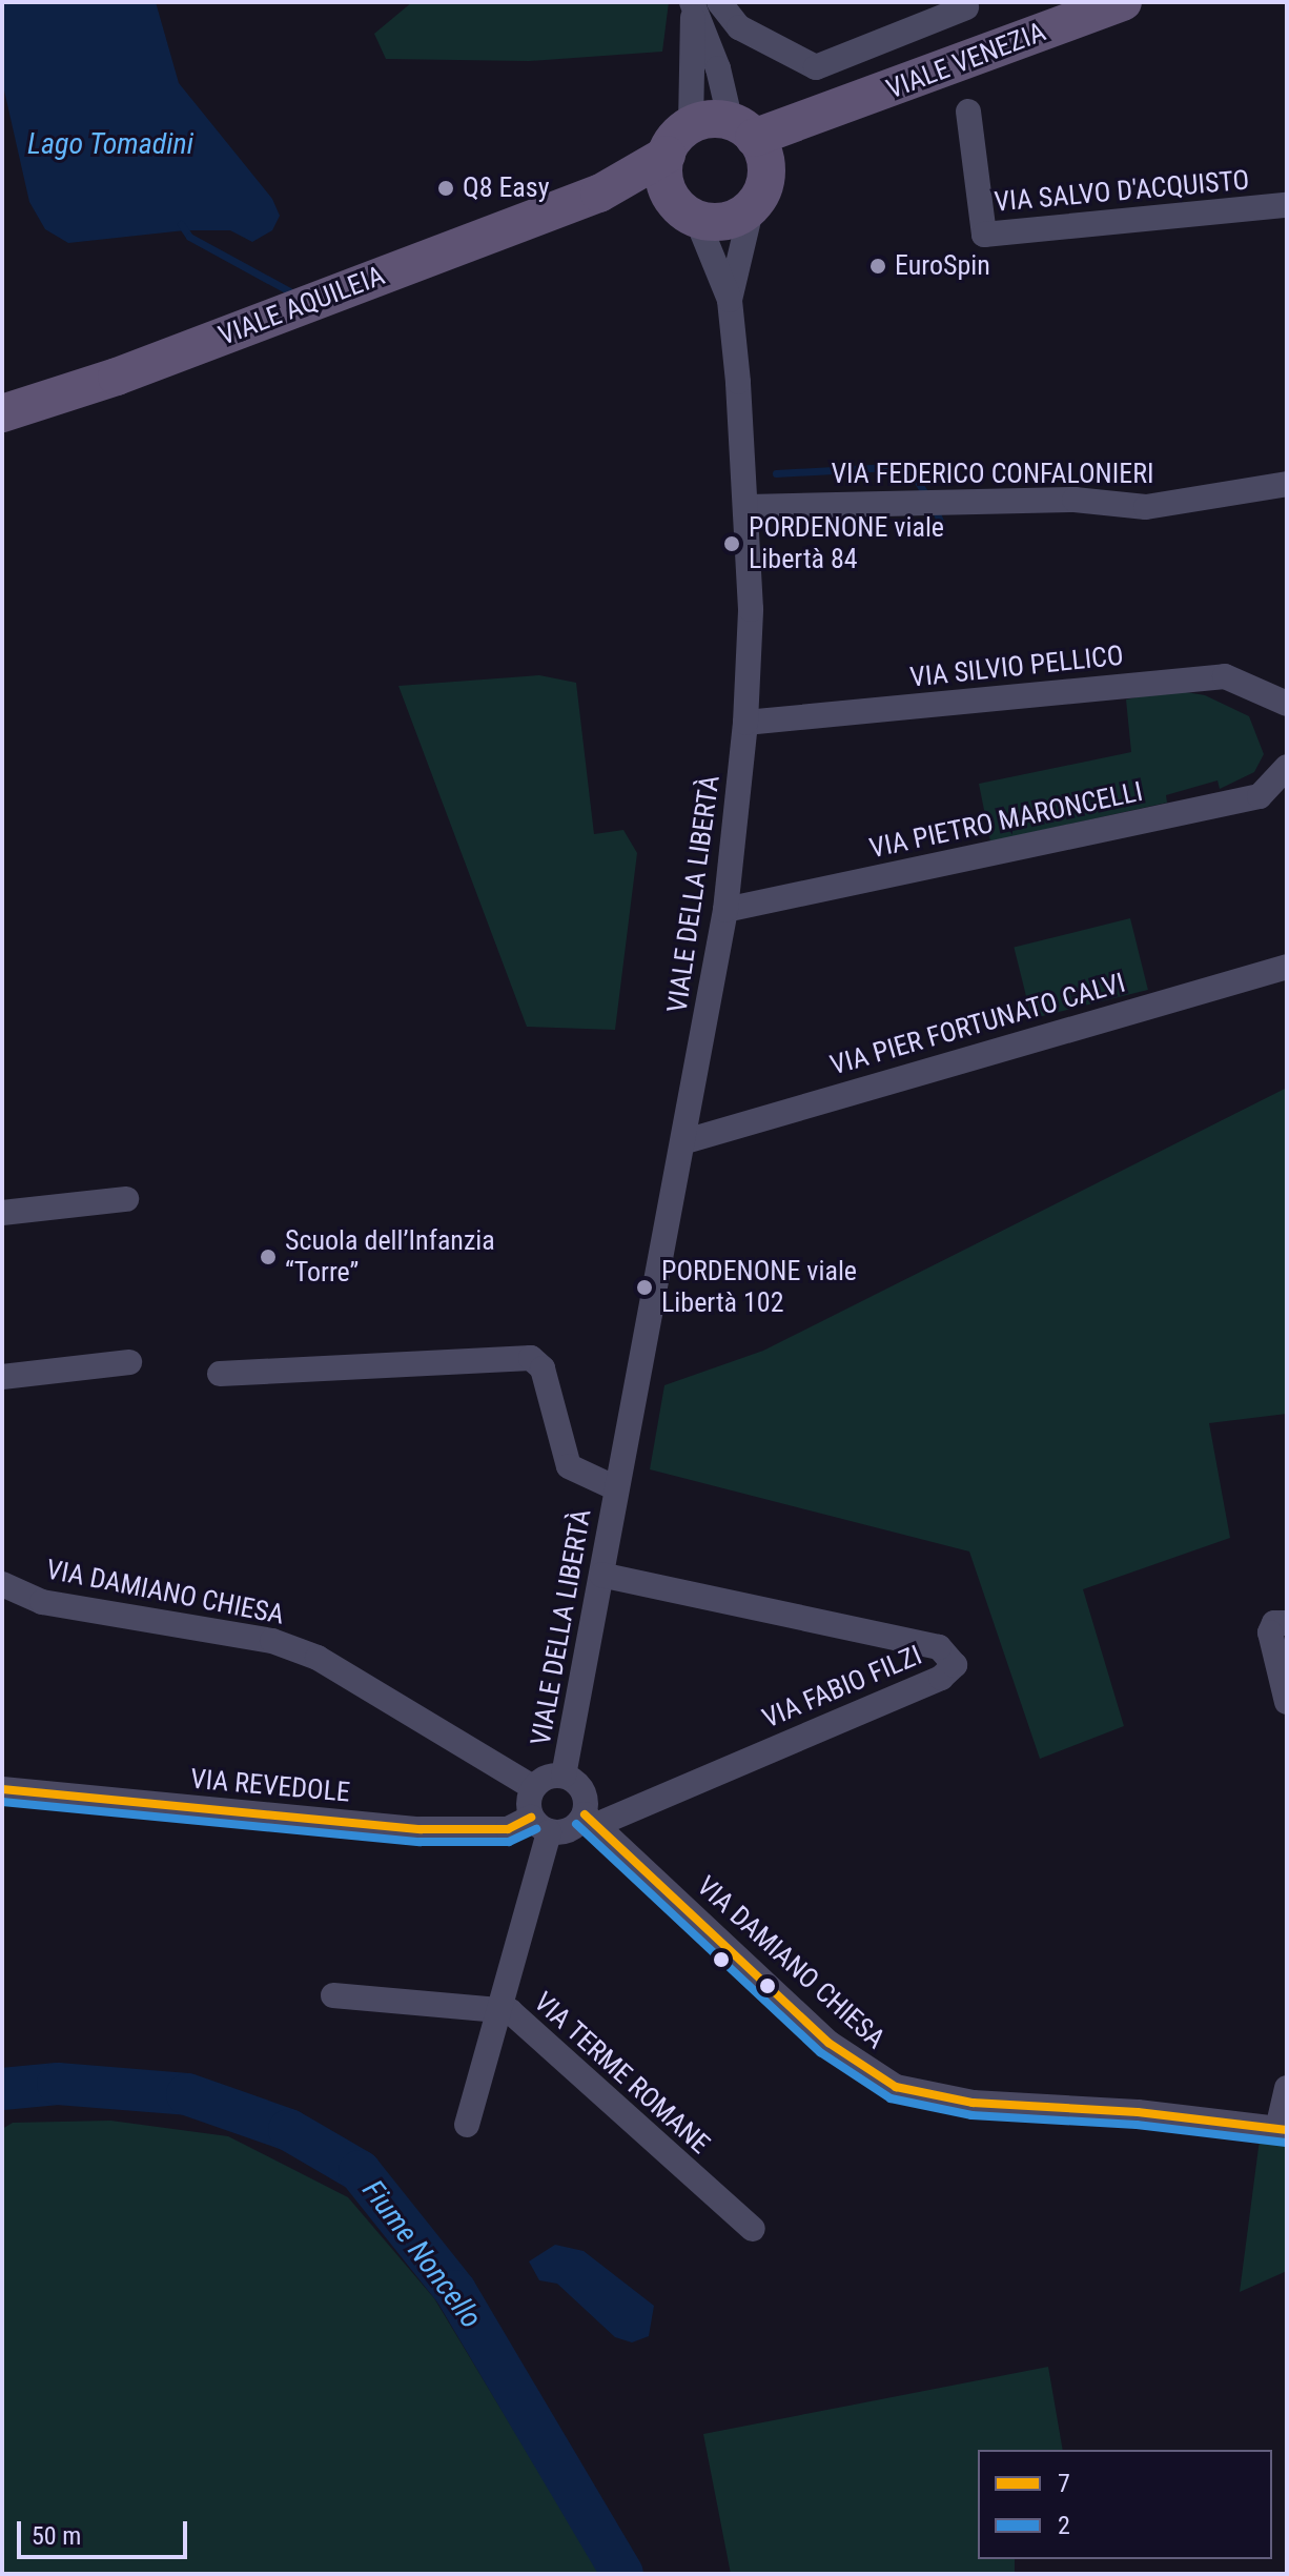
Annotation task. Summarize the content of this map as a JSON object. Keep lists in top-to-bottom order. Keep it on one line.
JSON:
{"streets":{"main road":["VIALE VENEZIA","VIALE AQUILEIA"],"street":["VIA SALVO D'ACQUISTO","VIA FEDERICO CONFALONIERI","VIA SILVIO PELLICO","VIA PIETRO MARONCELLI","VIALE DELLA LIBERTÀ","VIA PIER FORTUNATO CALVI","VIA DAMIANO CHIESA","VIA FABIO FILZI","VIA REVEDOLE","VIA TERME ROMANE"]},"crossings":[["VIALE VENEZIA","VIALE AQUILEIA"],["VIALE VENEZIA","VIALE DELLA LIBERTÀ"],["VIALE AQUILEIA","VIALE DELLA LIBERTÀ"],["VIA FEDERICO CONFALONIERI","VIALE DELLA LIBERTÀ"],["VIA SILVIO PELLICO","VIALE DELLA LIBERTÀ"],["VIA PIETRO MARONCELLI","VIALE DELLA LIBERTÀ"],["VIALE DELLA LIBERTÀ","VIA PIER FORTUNATO CALVI"],["VIALE DELLA LIBERTÀ","VIA DAMIANO CHIESA"],["VIALE DELLA LIBERTÀ","VIA FABIO FILZI"],["VIALE DELLA LIBERTÀ","VIA REVEDOLE"],["VIA DAMIANO CHIESA","VIA FABIO FILZI"],["VIA DAMIANO CHIESA","VIA REVEDOLE"],["VIA FABIO FILZI","VIA REVEDOLE"]],"water":["Lago Tomadini","Fiume Noncello"],"places":["Q8 Easy","EuroSpin","PORDENONE viale Libertà 84","Scuola dell’Infanzia “Torre”","PORDENONE viale Libertà 102"],"lines":["transit line 7","transit line 2"],"legend":["7","2"],"scale_bar":"50 m"}
